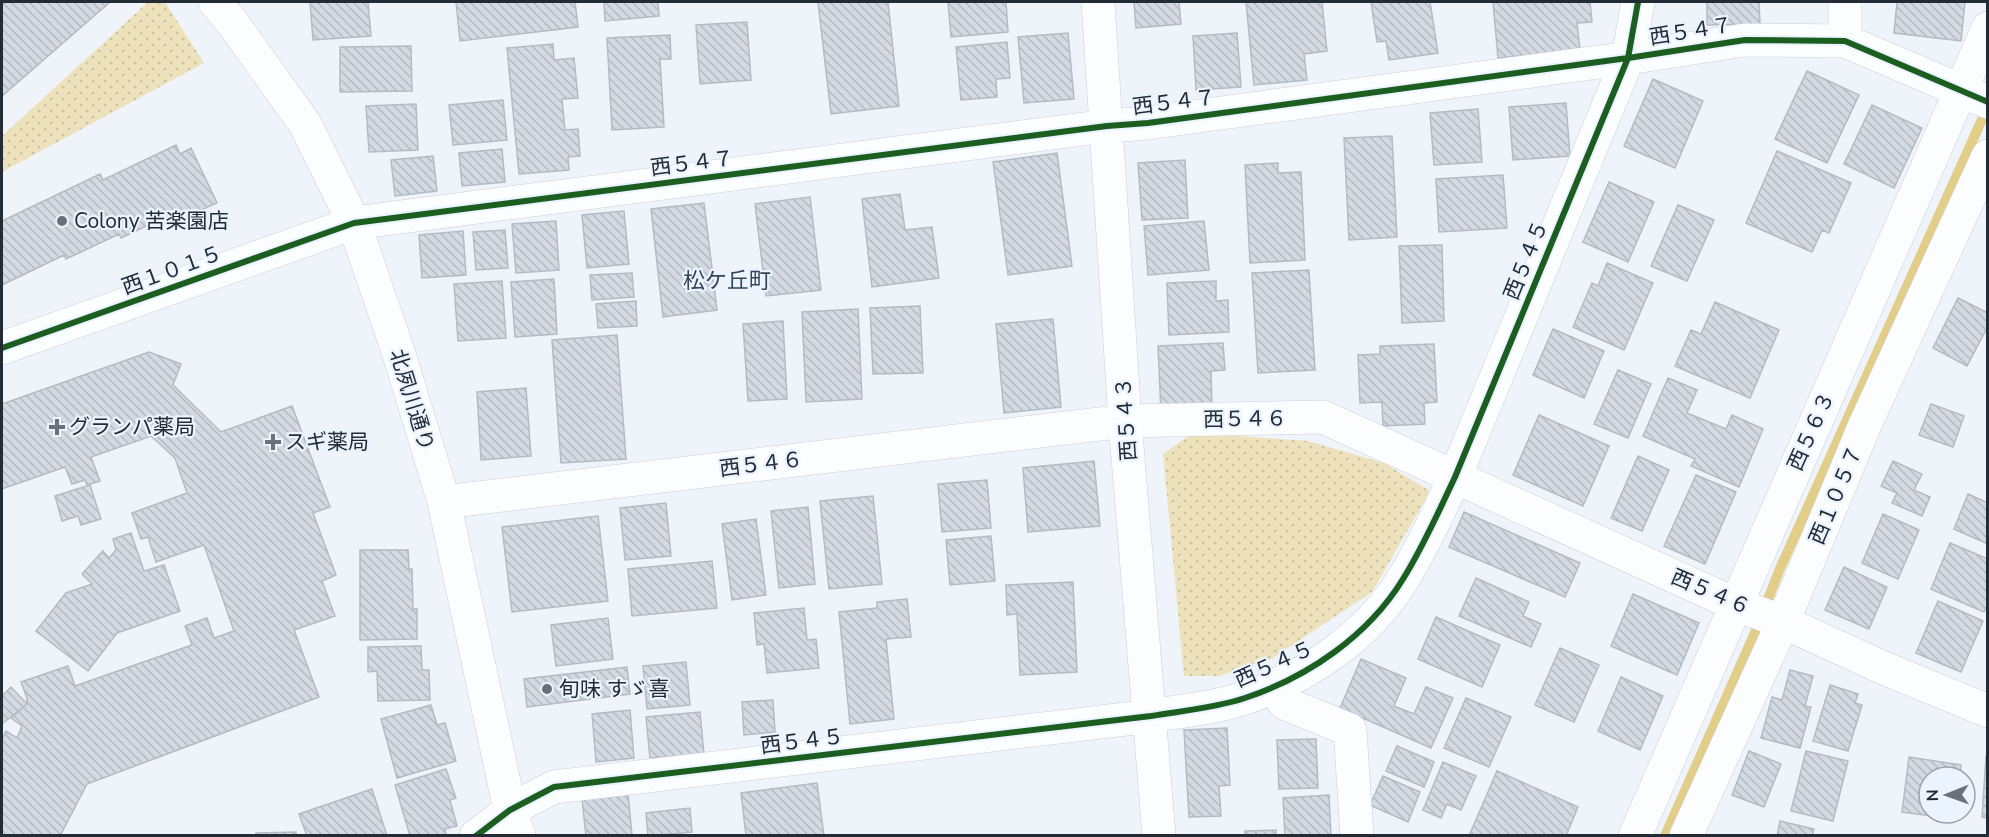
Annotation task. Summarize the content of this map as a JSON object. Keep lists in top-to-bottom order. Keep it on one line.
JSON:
{"streets":{"street":["西５４７","西５４５","西１０１５","北夙川通り","西５４３","西５４６","西５６３","西１０５７"]},"crossings":[["西５４７","西５４５"],["西５４７","西１０１５"],["西５４７","北夙川通り"],["西５４７","西５４３"],["西５４７","西５６３"],["西５４５","北夙川通り"],["西５４５","西５４３"],["西５４５","西５４６"],["西１０１５","北夙川通り"],["北夙川通り","西５４６"],["西５４３","西５４６"],["西５４６","西５６３"],["西５４６","西１０５７"],["西５６３","西１０５７"]],"districts":["松ケ丘町"],"places":{"other":["Colony 苦楽園店","旬味 すゞ喜"],"health":["グランパ薬局","スギ薬局"]},"north":"left"}
